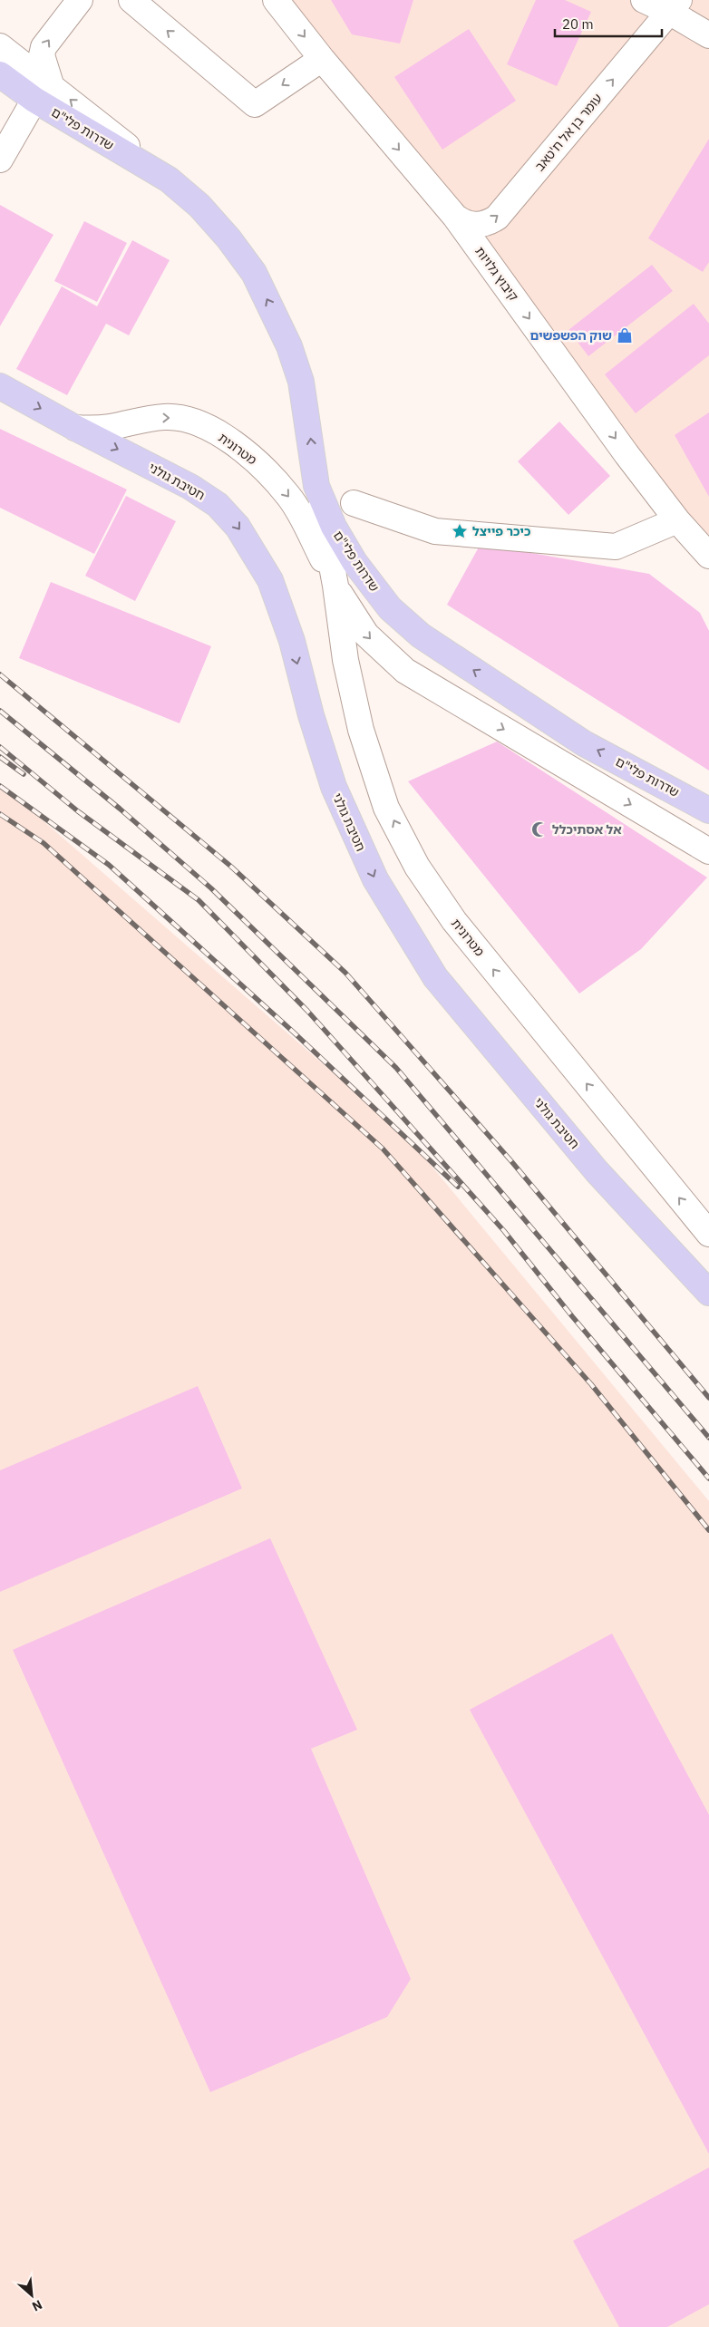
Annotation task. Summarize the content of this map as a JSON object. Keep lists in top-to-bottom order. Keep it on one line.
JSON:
{"streets":{"highway":["שדרות פלי\"ם","חטיבת גולני"],"street":["עומר בן אל ח'טאב","קיבוץ גלויות","מטרונית"]},"crossings":[["שדרות פלי\"ם","מטרונית"],["עומר בן אל ח'טאב","קיבוץ גלויות"],["מטרונית","חטיבת גולני"]],"one_way":["שדרות פלי\"ם","עומר בן אל ח'טאב","קיבוץ גלויות","חטיבת גולני"],"places":{"shop":["שוק הפשפשים"],"place":["כיכר פייצל"],"mosque":["אל אסתיכלל"]},"scale_bar":"20 m","north":"bottom right"}
